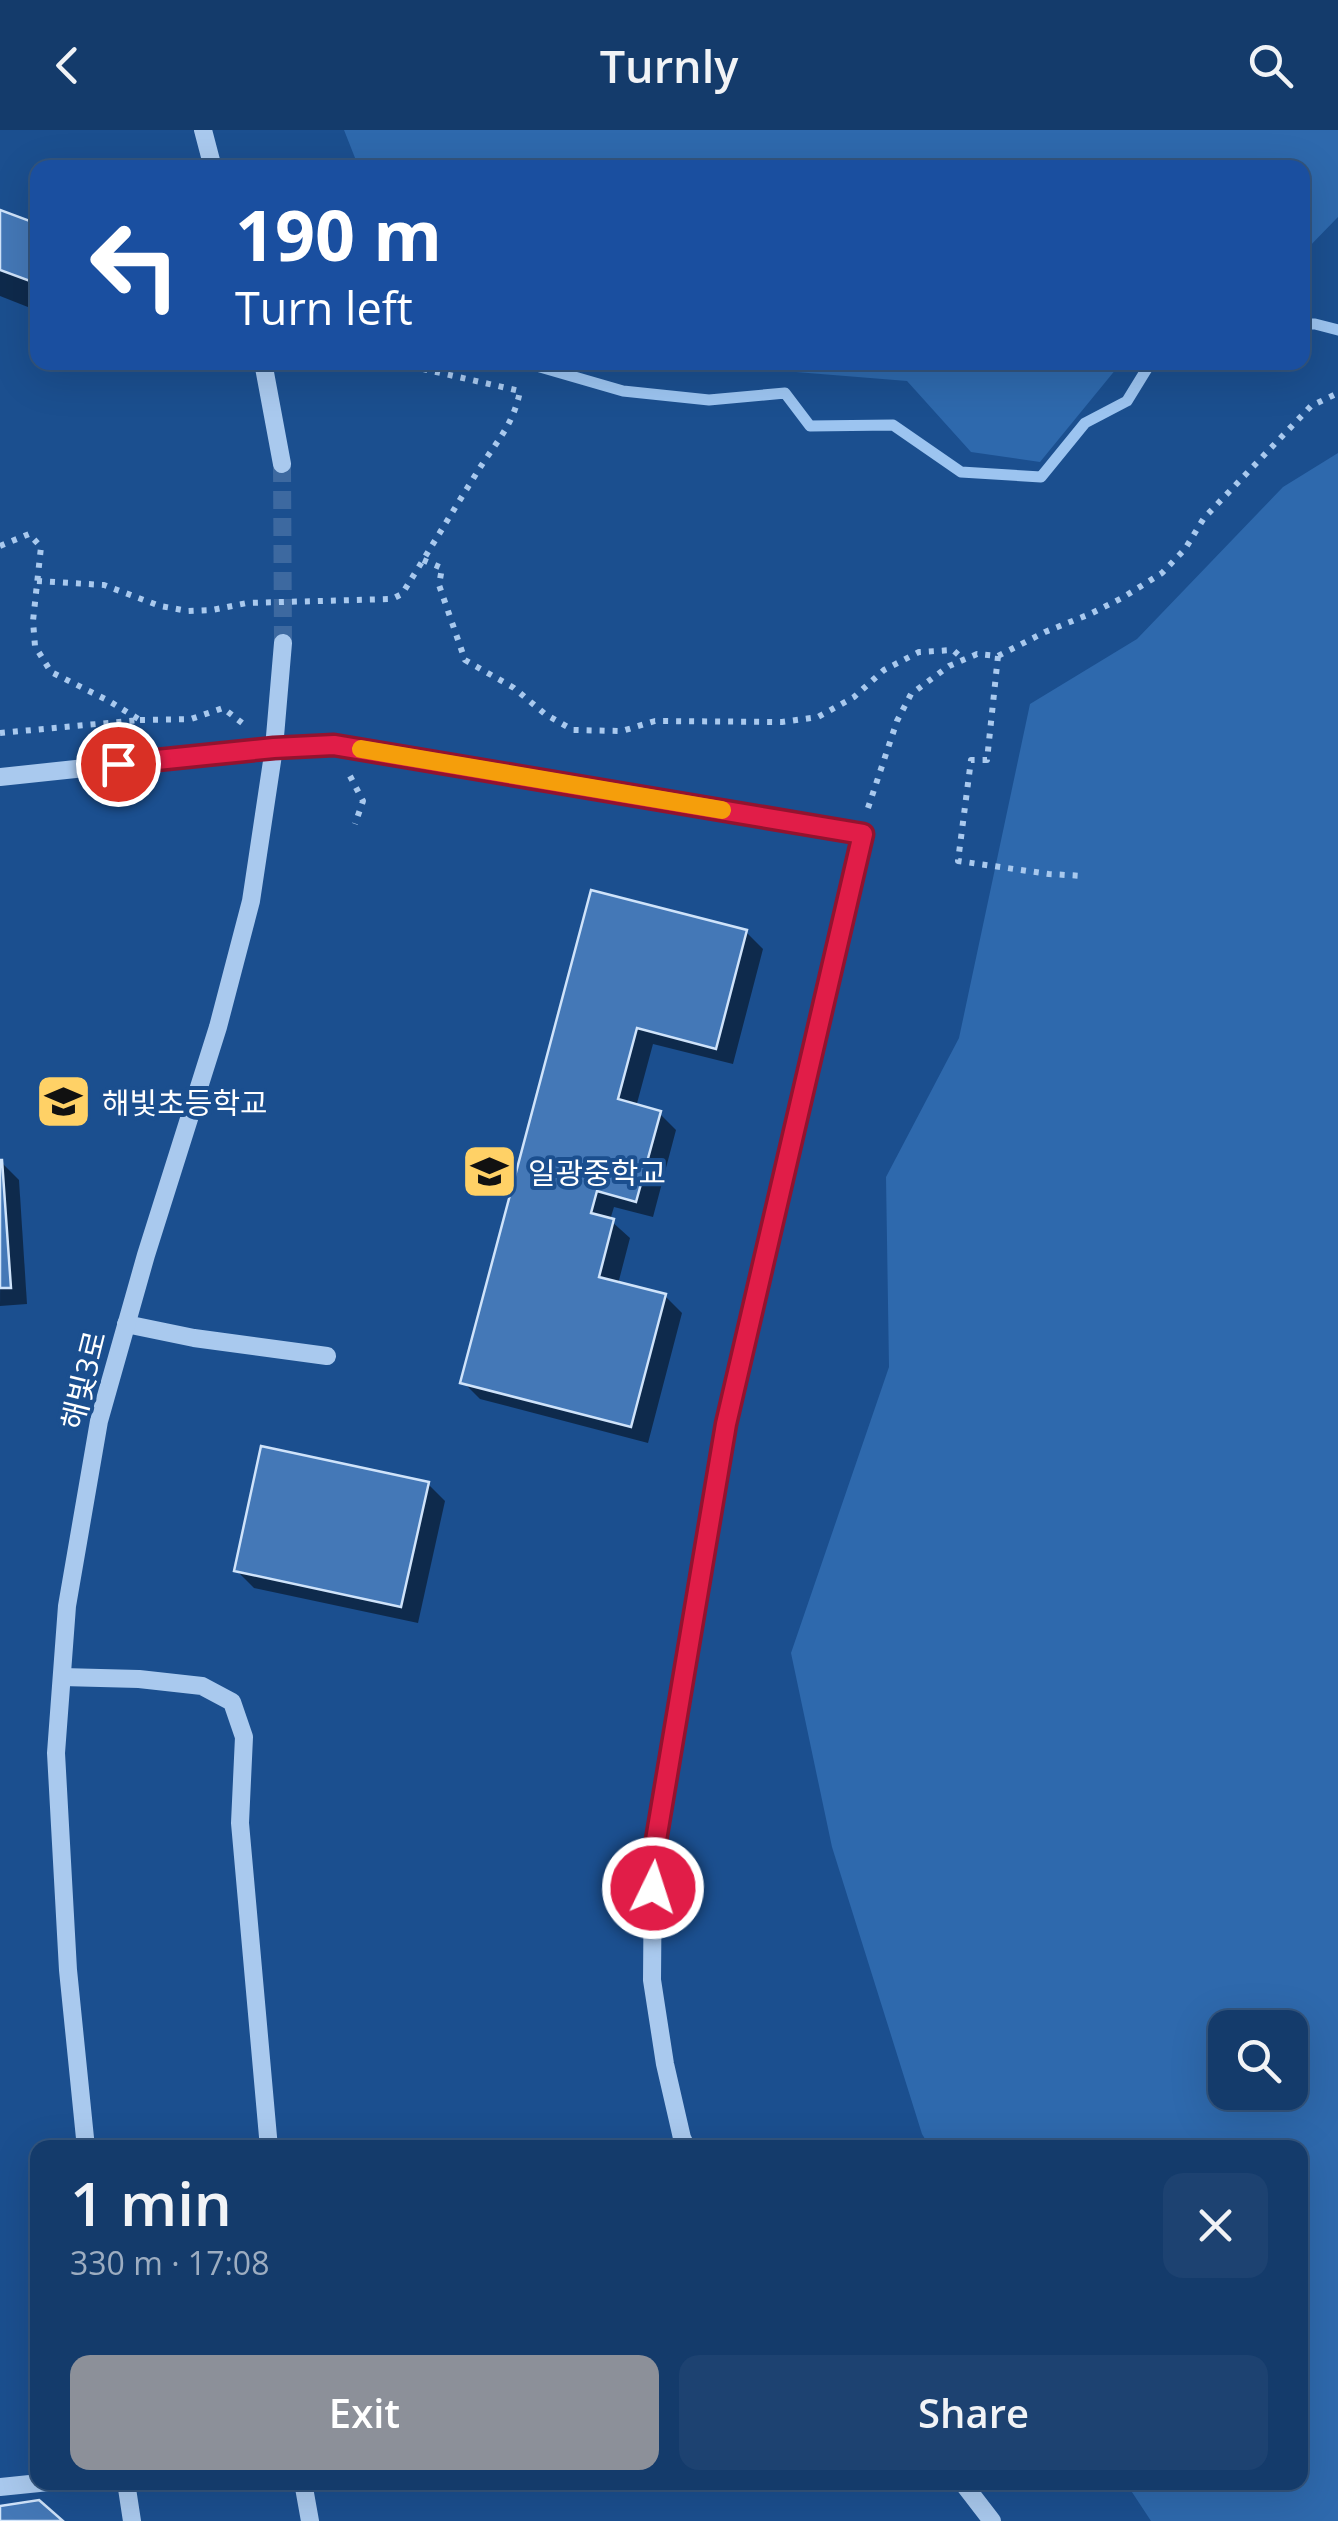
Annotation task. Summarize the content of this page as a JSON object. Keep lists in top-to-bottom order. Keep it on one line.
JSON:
{"streets":{"street":["해빛3로"]},"places":{"school or university":["해빛초등학교","일광중학교"]},"page":{"header":"Turnly","turn":["190 m","Turn left"],"heading":["1 min","330 m · 17:08"],"buttons":["Exit","Share"]}}
